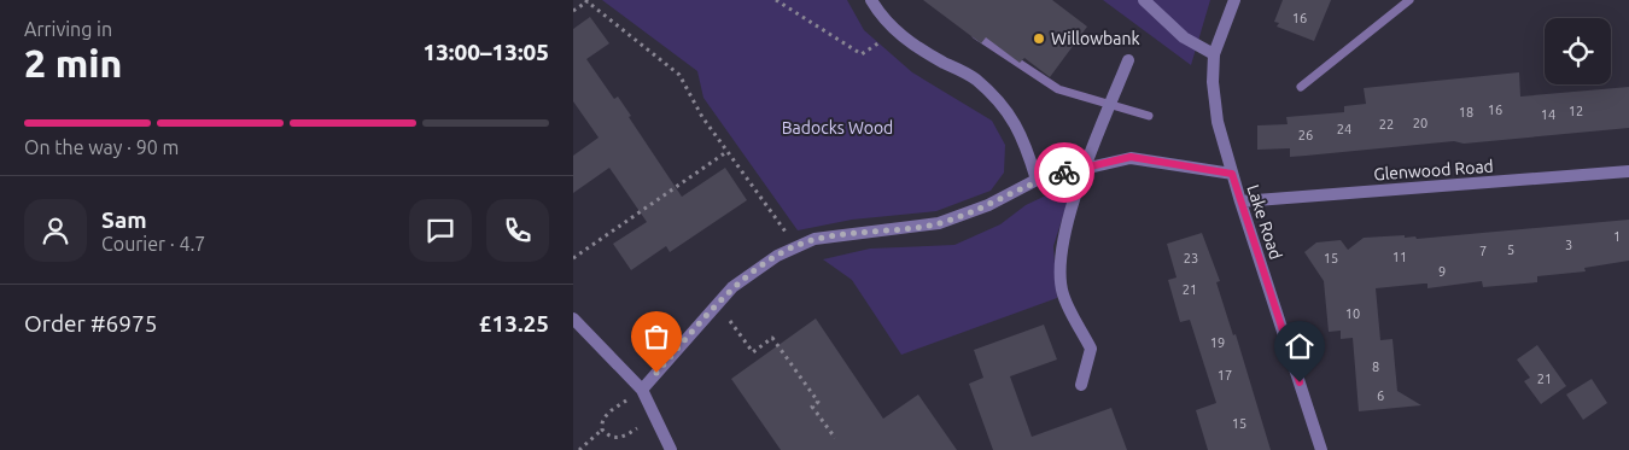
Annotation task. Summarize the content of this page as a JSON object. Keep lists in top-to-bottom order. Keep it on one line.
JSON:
{"streets":{"street":["Glenwood Road","Lake Road"]},"crossings":[["Glenwood Road","Lake Road"]],"parks":["Badocks Wood"],"places":["Willowbank"],"house_numbers":["16","16","12","18","14","20","22","24","26","1","3","5","7","11","23","15","9","21","10","19","8","17","21","6","15"],"page":{"heading":["2 min","Arriving in","13:00–13:05"],"panel":["Sam","Courier · 4.7","Order #6975","£13.25"],"bar":"On the way · 90 m"}}
